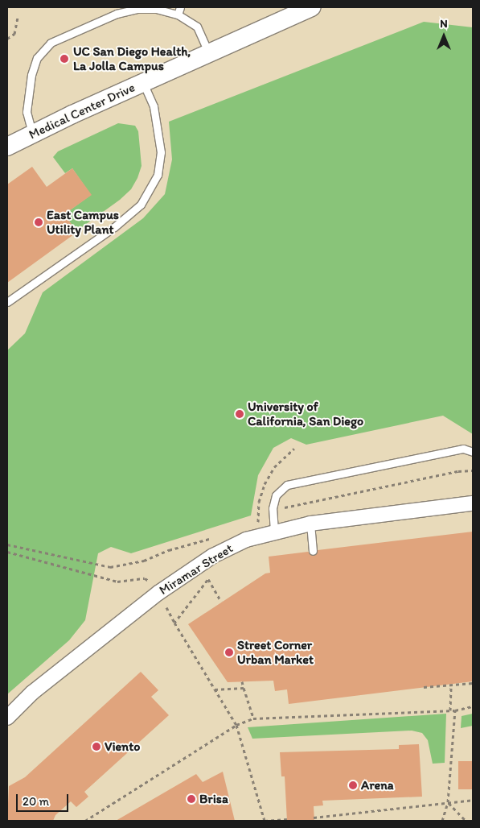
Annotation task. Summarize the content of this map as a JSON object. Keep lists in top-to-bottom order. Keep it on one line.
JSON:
{"streets":{"street":["Medical Center Drive","Miramar Street"]},"places":["UC San Diego Health, La Jolla Campus","East Campus Utility Plant","University of California, San Diego","Street Corner Urban Market","Viento","Arena","Brisa"],"scale_bar":"20 m","north":"top"}
